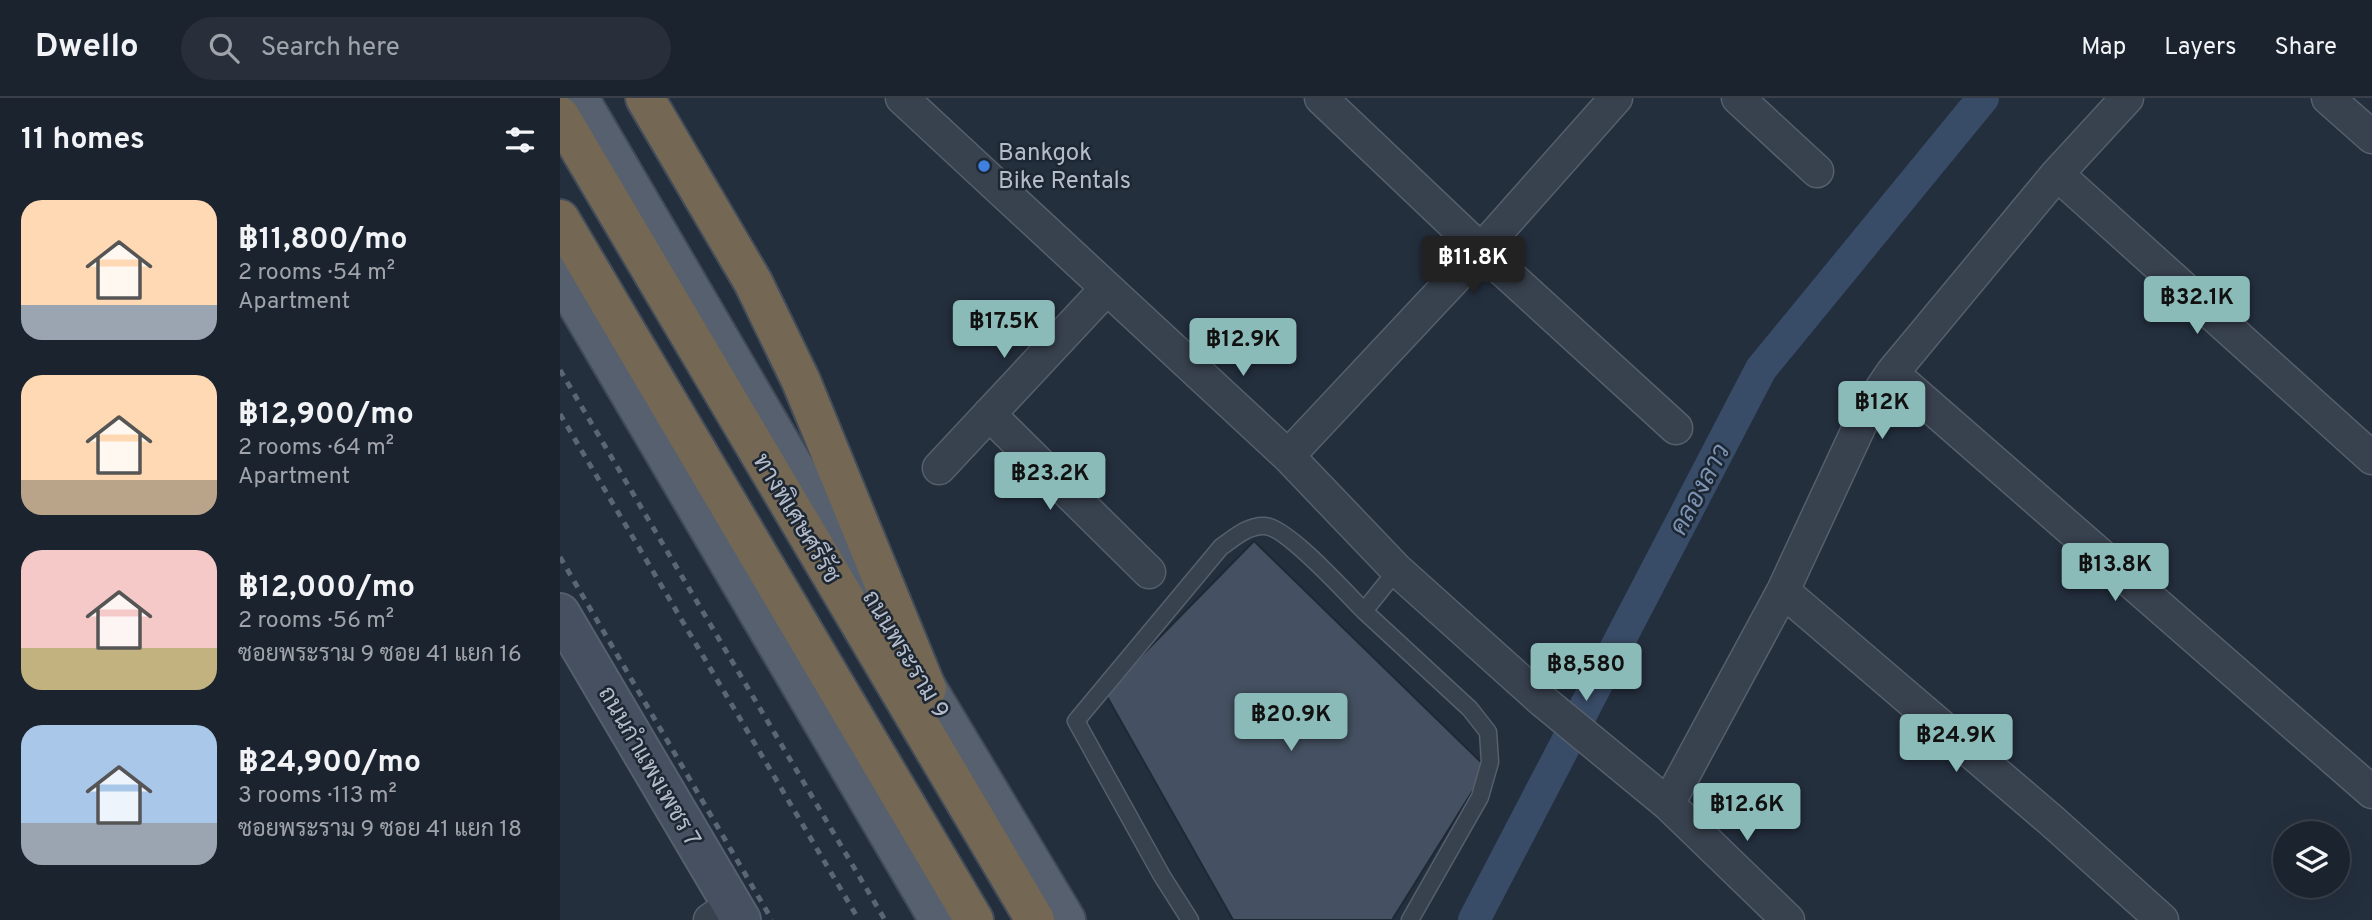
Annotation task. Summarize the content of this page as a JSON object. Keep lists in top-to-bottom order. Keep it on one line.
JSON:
{"streets":{"highway":["ทางพิเศษศรีรัช"],"main road":["ถนนพระราม 9"],"street":["ถนนกำแพงเพชร 7"]},"water":["คลองลาว"],"places":["Bankgok Bike Rentals"],"page":{"header":"Dwello","search":"Search here","nav":["Map","Layers","Share"],"heading":"11 homes","list":[{"name":"฿11,800/mo","note":"2 rooms · 54 m² · Apartment"},{"name":"฿12,900/mo","note":"2 rooms · 64 m² · Apartment"},{"name":"฿12,000/mo","note":"2 rooms · 56 m² · ซอยพระราม 9 ซอย 41 แยก 16"},{"name":"฿24,900/mo","note":"3 rooms · 113 m² · ซอยพระราม 9 ซอย 41 แยก 18"}],"price":["฿11.8K","฿32.1K","฿17.5K","฿12.9K","฿12K","฿23.2K","฿13.8K","฿8,580","฿20.9K","฿24.9K","฿12.6K"]}}
